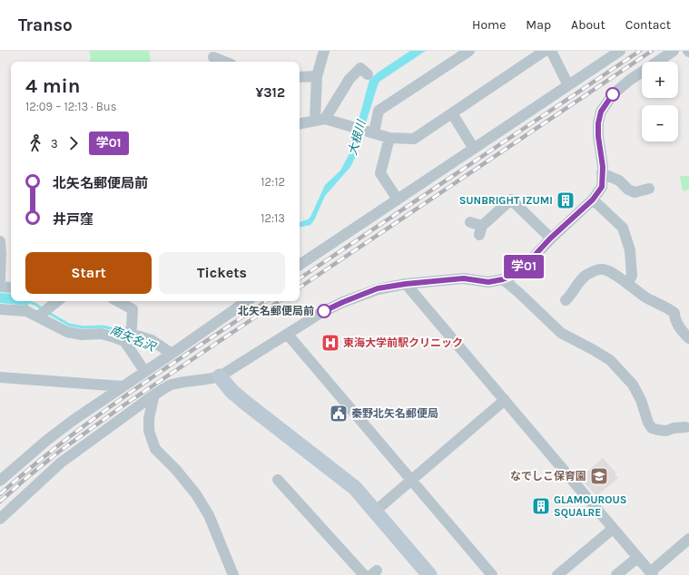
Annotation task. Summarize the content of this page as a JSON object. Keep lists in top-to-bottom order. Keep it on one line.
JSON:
{"water":["大根川","南矢名沢"],"places":{"building":["SUNBRIGHT IZUMI","GLAMOUROUS SQUALRE"],"other":["北矢名郵便局前"],"hospital":["東海大学前駅クリニック"],"public building":["秦野北矢名郵便局"],"school or university":["なでしこ保育園"]},"lines":["bus line 学01"],"page":{"header":"Transo","nav":["Home","Map","About","Contact"],"on_map":"学01","map_buttons":["+","−"],"heading":["4 min","12:09 – 12:13 · Bus","¥312"],"legs":["3","学01"],"list":[{"name":"北矢名郵便局前","value":"12:12"},{"name":"井戸窪","value":"12:13"}],"buttons":["Start","Tickets"]}}
